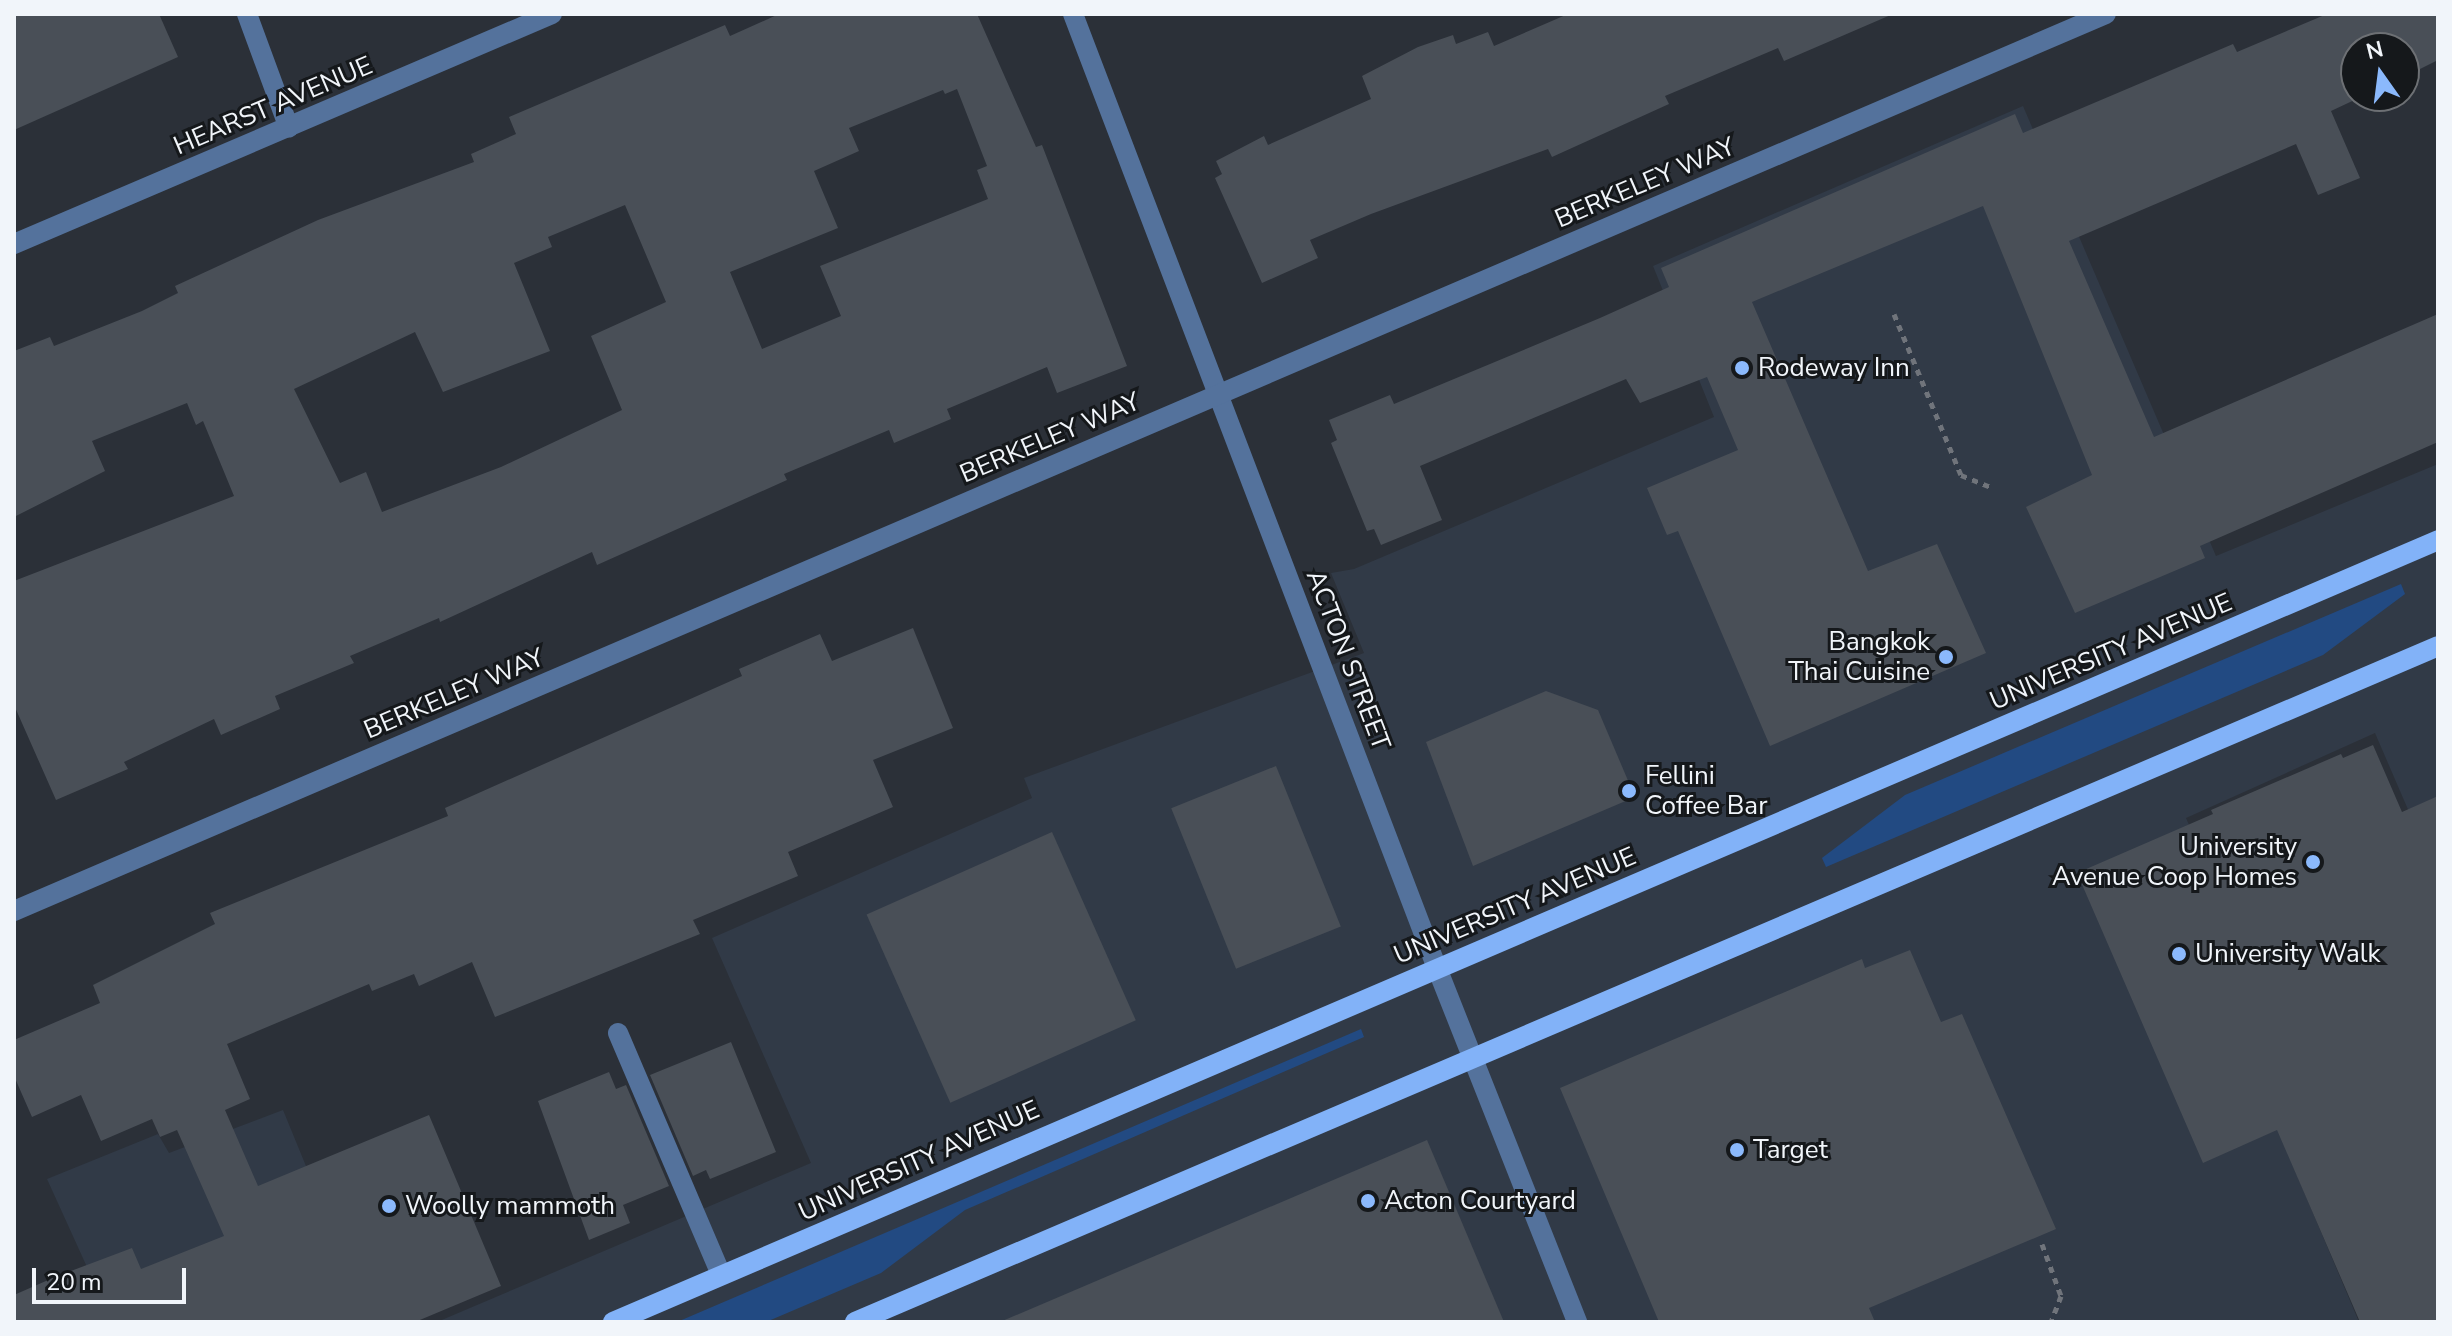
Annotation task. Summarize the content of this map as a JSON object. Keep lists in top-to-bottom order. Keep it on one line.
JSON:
{"streets":{"main road":["UNIVERSITY AVENUE"],"street":["HEARST AVENUE","BERKELEY WAY","ACTON STREET"]},"crossings":[["BERKELEY WAY","ACTON STREET"],["UNIVERSITY AVENUE","ACTON STREET"]],"places":["Rodeway Inn","Bangkok Thai Cuisine","Fellini Coffee Bar","University Avenue Coop Homes","University Walk","Target","Acton Courtyard","Woolly mammoth"],"scale_bar":"20 m","north":"top"}
